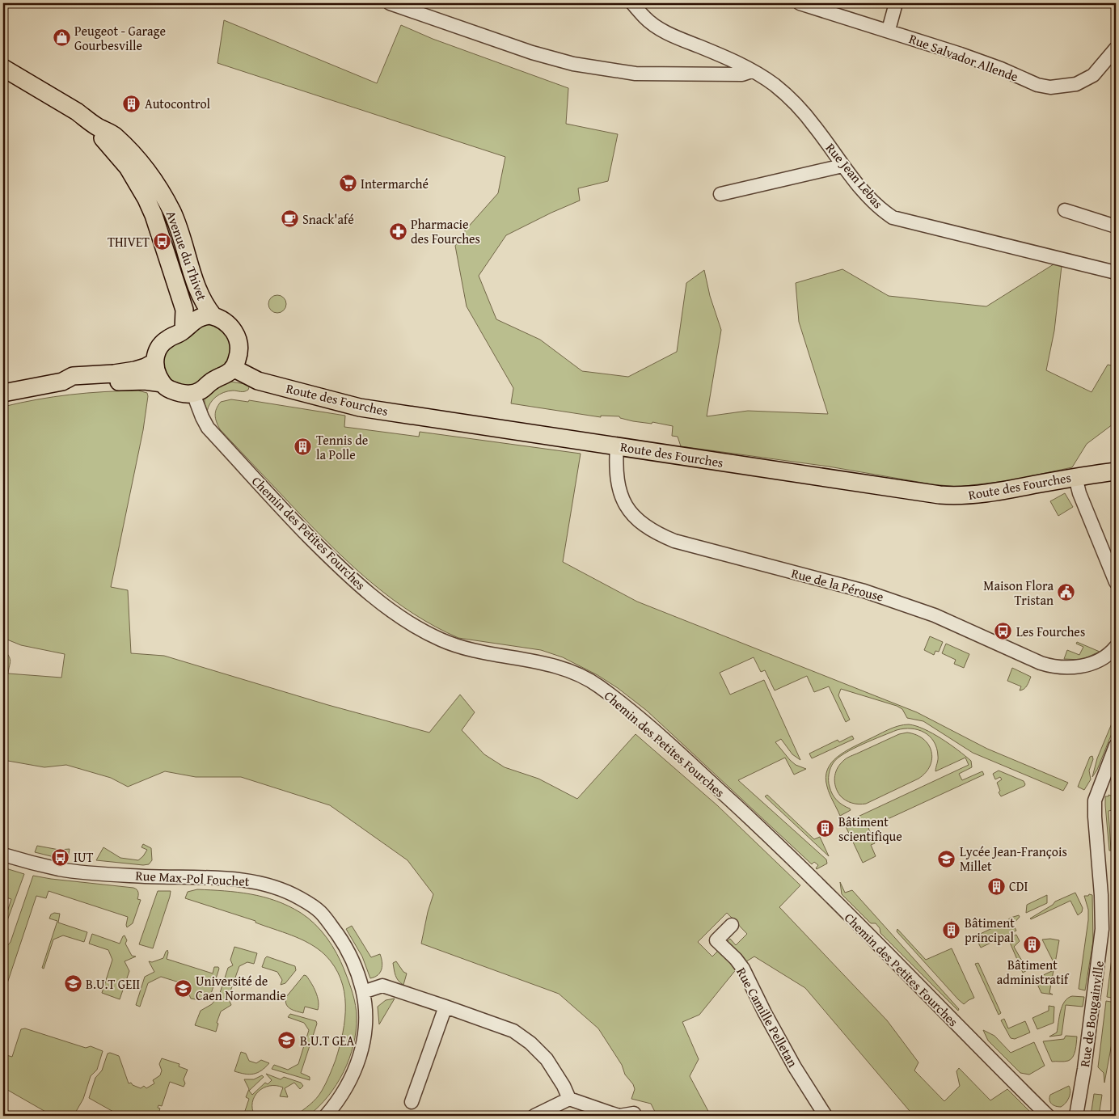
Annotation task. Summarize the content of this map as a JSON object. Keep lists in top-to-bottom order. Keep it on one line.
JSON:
{"streets":{"main road":["Avenue du Thivet","Route des Fourches"],"street":["Rue Salvador Allende","Rue Jean Lebas","Chemin des Petites Fourches","Rue de la Pérouse","Rue Max-Pol Fouchet","Rue de Bougainville","Rue Camille Pelletan"]},"crossings":[["Avenue du Thivet","Route des Fourches"],["Avenue du Thivet","Chemin des Petites Fourches"],["Route des Fourches","Chemin des Petites Fourches"],["Route des Fourches","Rue de la Pérouse"]],"places":{"shop":["Peugeot - Garage Gourbesville"],"building":["Autocontrol","Tennis de la Polle","Bâtiment scientifique","CDI","Bâtiment principal","Bâtiment administratif"],"supermarket":["Intermarché"],"cafe":["Snack'afé"],"pharmacy":["Pharmacie des Fourches"],"bus stop":["THIVET","Les Fourches","IUT"],"public building":["Maison Flora Tristan"],"school or university":["Lycée Jean-François Millet","B.U.T GEII","Université de Caen Normandie","B.U.T GEA"]}}
